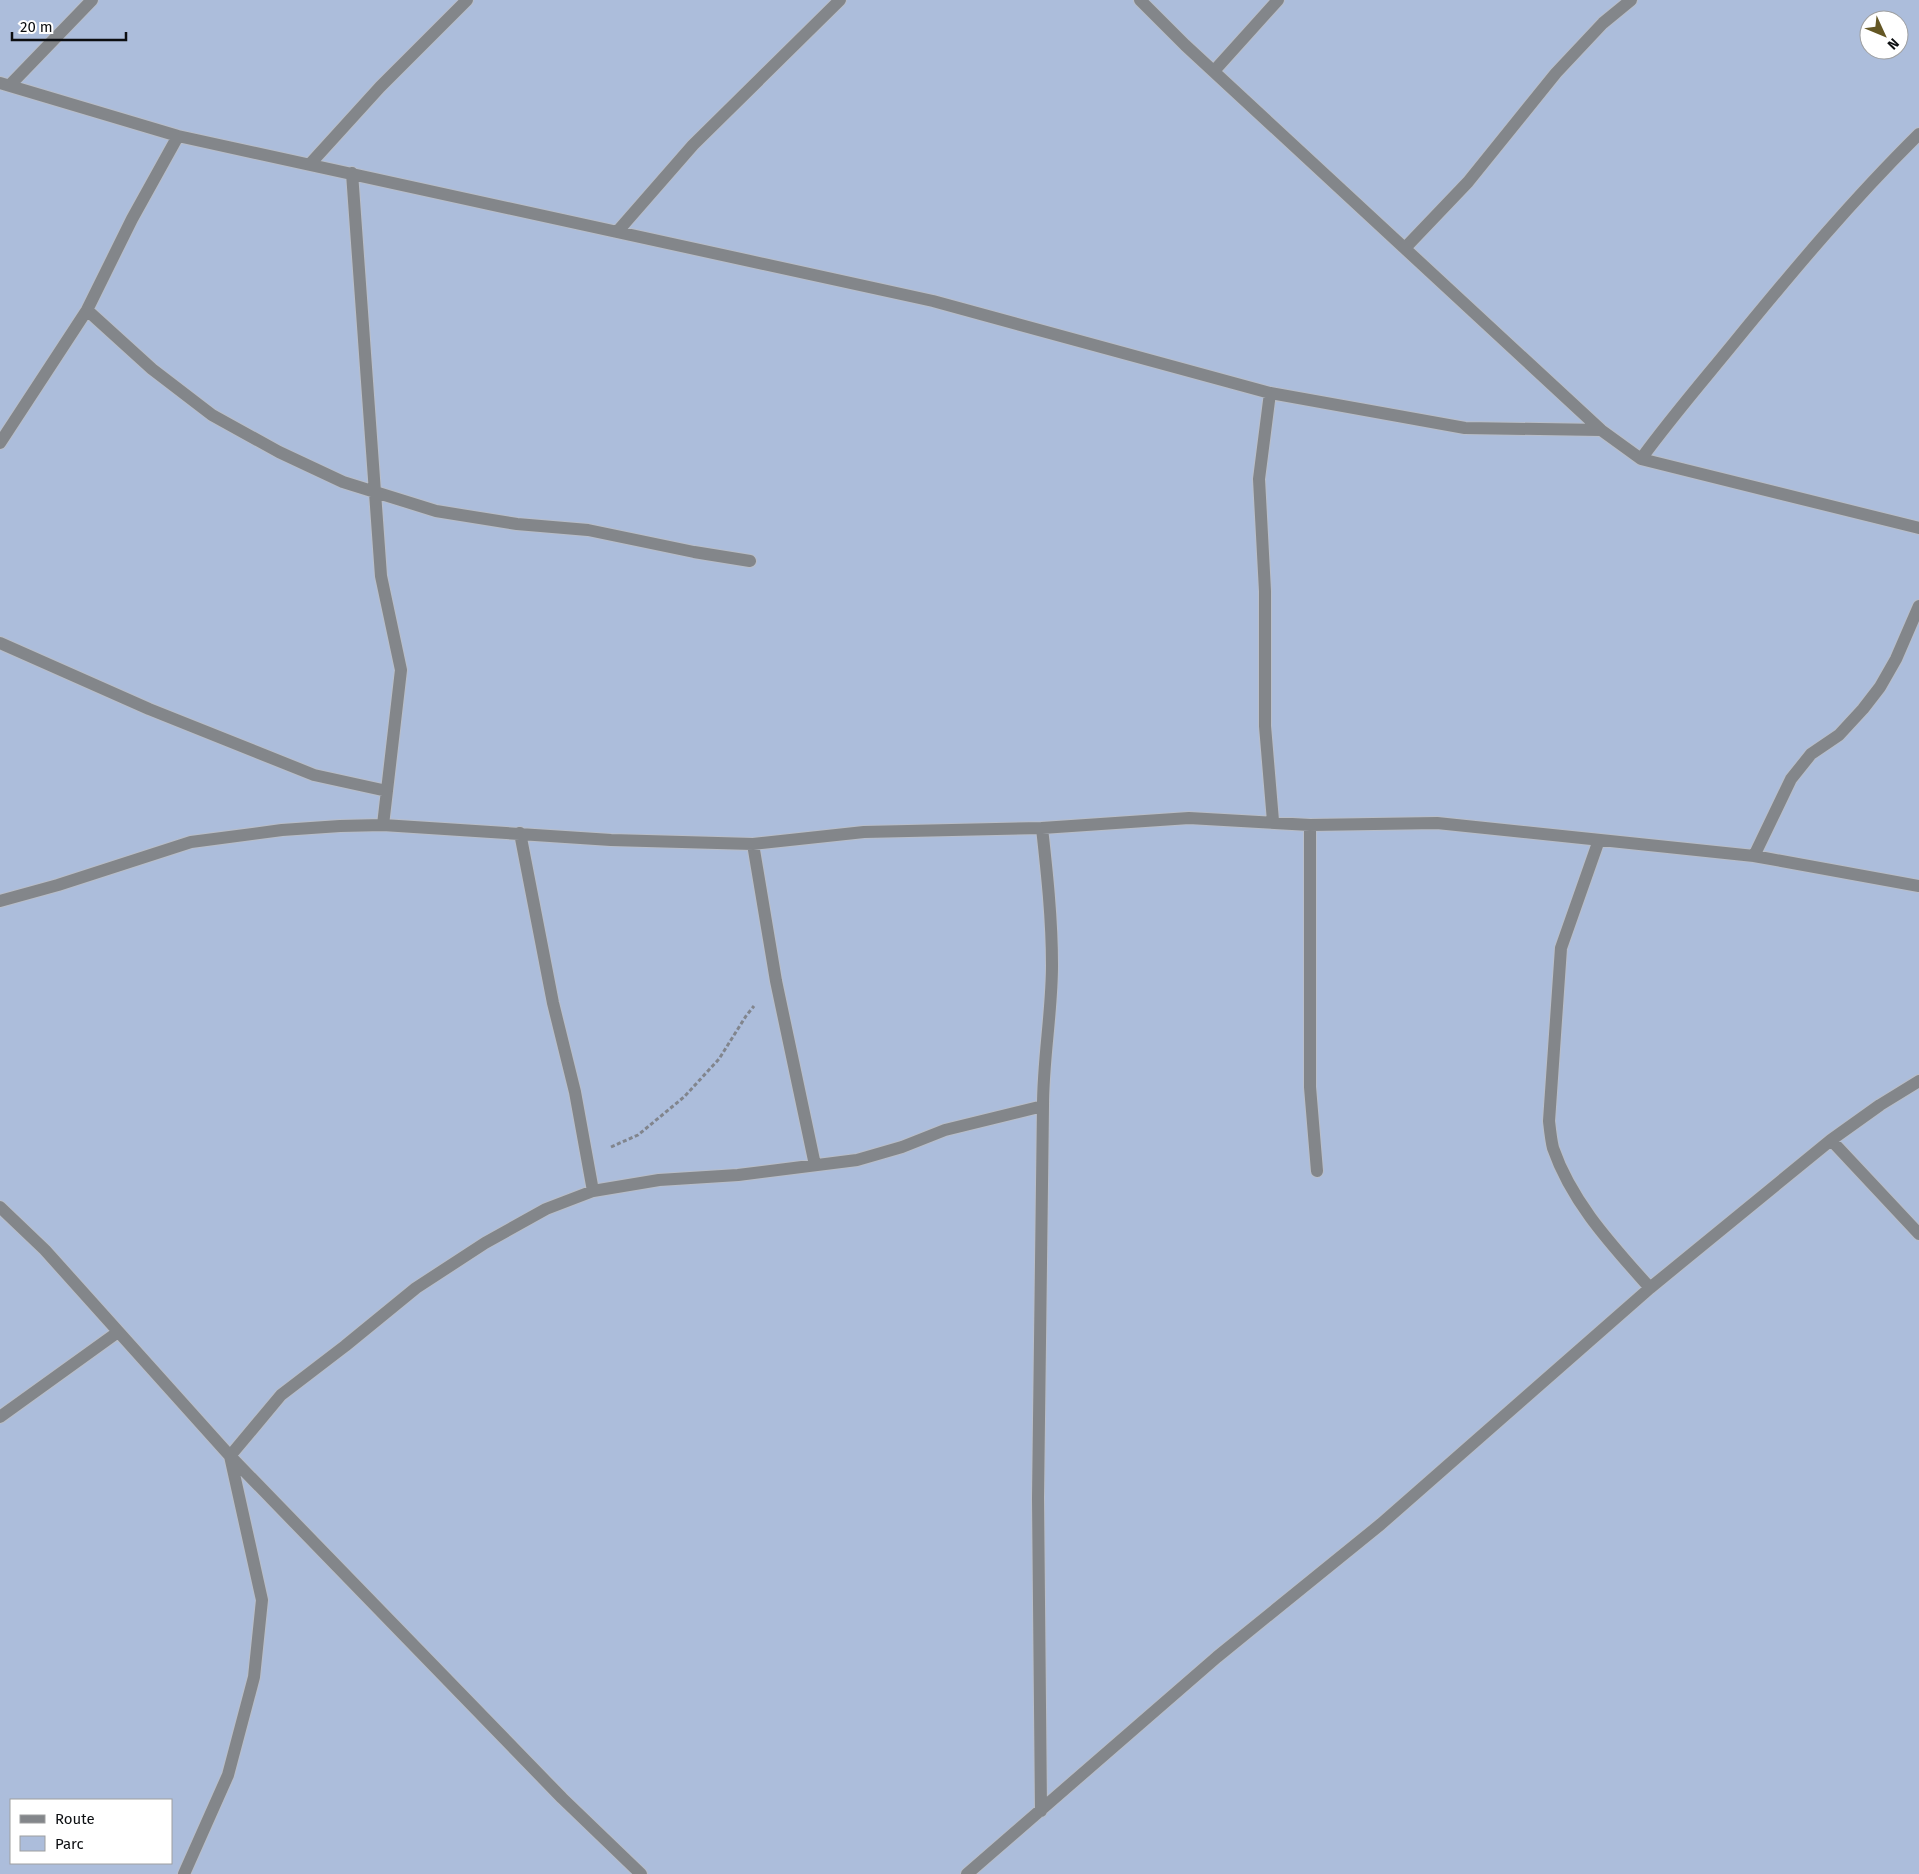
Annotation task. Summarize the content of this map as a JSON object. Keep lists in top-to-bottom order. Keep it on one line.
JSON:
{"legend":["Route","Parc"],"scale_bar":"20 m","north":"bottom right"}
